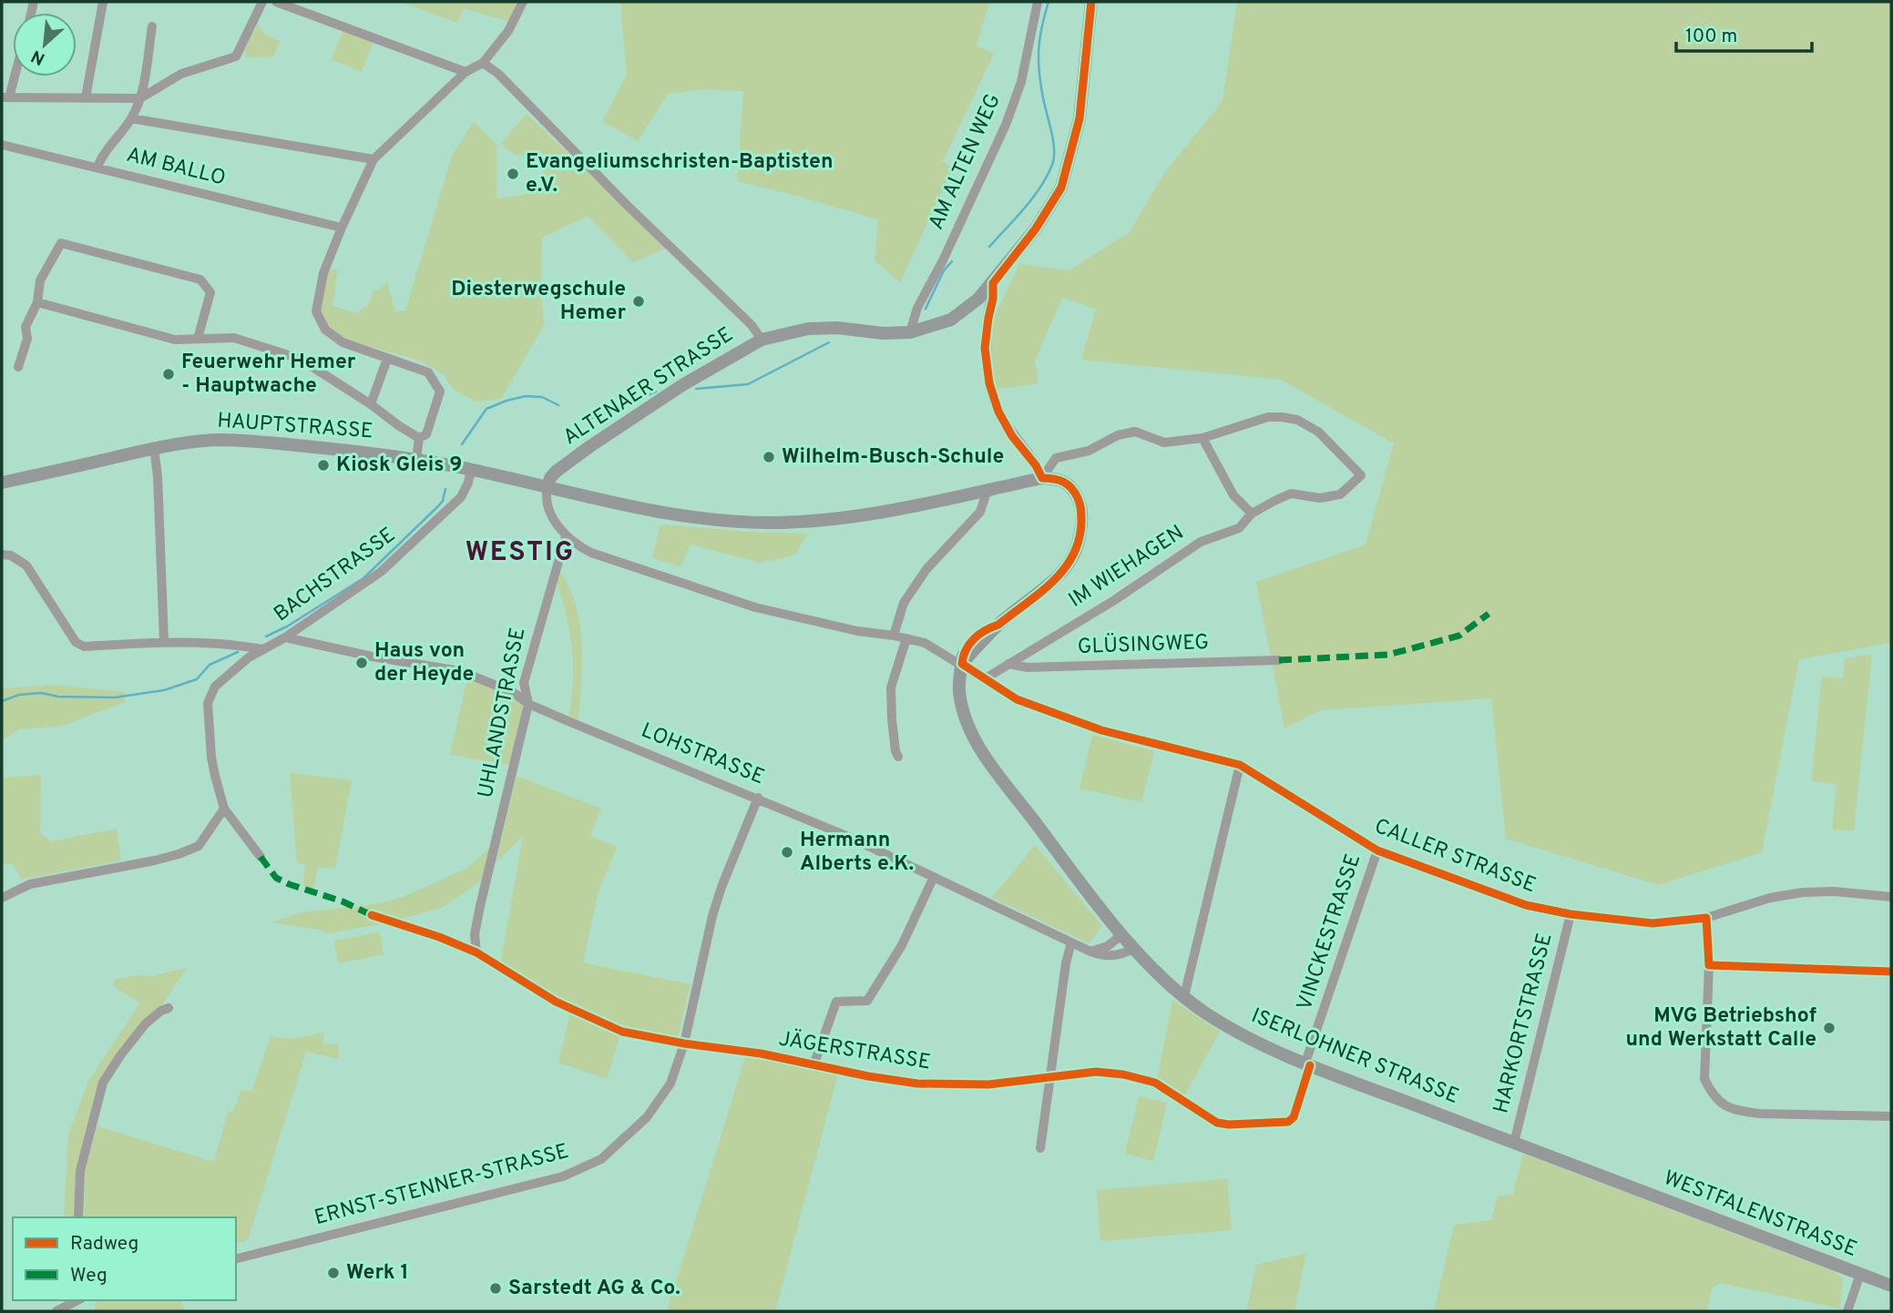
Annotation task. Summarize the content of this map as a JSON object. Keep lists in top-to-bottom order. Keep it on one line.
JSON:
{"streets":{"main road":["ALTENAER STRASSE","HAUPTSTRASSE","ISERLOHNER STRASSE","WESTFALENSTRASSE"],"street":["AM ALTEN WEG","AM BALLO","IM WIEHAGEN","BACHSTRASSE","GLÜSINGWEG","UHLANDSTRASSE","LOHSTRASSE","CALLER STRASSE","VINCKESTRASSE","HARKORTSTRASSE","JÄGERSTRASSE","ERNST-STENNER-STRASSE"]},"crossings":[["AM ALTEN WEG","ALTENAER STRASSE"],["ALTENAER STRASSE","HAUPTSTRASSE"],["HAUPTSTRASSE","BACHSTRASSE"],["IM WIEHAGEN","GLÜSINGWEG"],["IM WIEHAGEN","CALLER STRASSE"],["BACHSTRASSE","LOHSTRASSE"],["UHLANDSTRASSE","LOHSTRASSE"],["UHLANDSTRASSE","CALLER STRASSE"],["UHLANDSTRASSE","JÄGERSTRASSE"],["LOHSTRASSE","ISERLOHNER STRASSE"],["LOHSTRASSE","ERNST-STENNER-STRASSE"],["CALLER STRASSE","VINCKESTRASSE"],["CALLER STRASSE","HARKORTSTRASSE"],["CALLER STRASSE","ISERLOHNER STRASSE"],["VINCKESTRASSE","JÄGERSTRASSE"],["VINCKESTRASSE","ISERLOHNER STRASSE"],["HARKORTSTRASSE","ISERLOHNER STRASSE"],["JÄGERSTRASSE","ISERLOHNER STRASSE"],["JÄGERSTRASSE","ERNST-STENNER-STRASSE"],["ISERLOHNER STRASSE","WESTFALENSTRASSE"]],"districts":["WESTIG"],"places":["Evangeliumschristen-Baptisten e.V.","Diesterwegschule Hemer","Feuerwehr Hemer - Hauptwache","Wilhelm-Busch-Schule","Kiosk Gleis 9","Haus von der Heyde","Hermann Alberts e.K.","MVG Betriebshof und Werkstatt Calle","Werk 1","Sarstedt AG & Co."],"legend":["Radweg","Weg"],"scale_bar":"100 m","north":"bottom left"}
